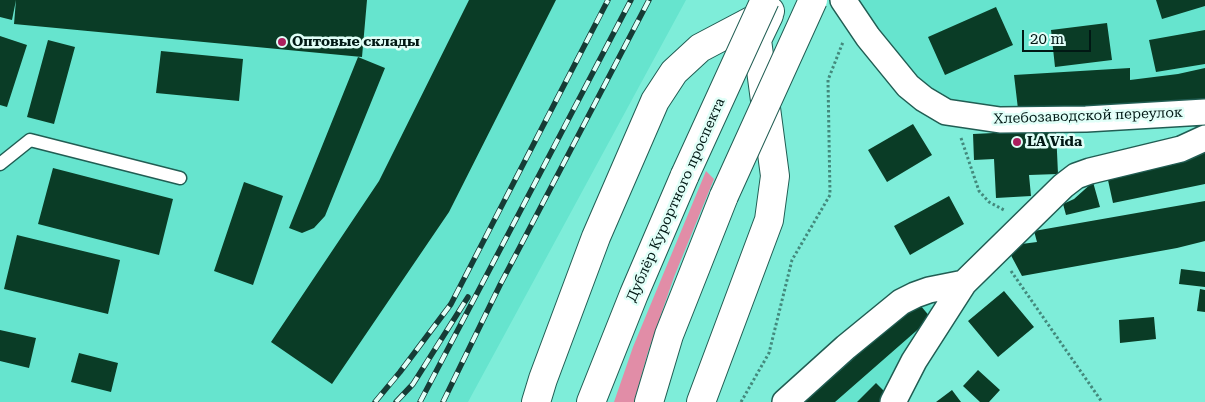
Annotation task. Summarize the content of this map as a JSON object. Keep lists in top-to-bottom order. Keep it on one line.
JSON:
{"streets":{"main road":["Дублёр Курортного проспекта"],"street":["Хлебозаводской переулок"]},"places":["Оптовые склады","LA Vida"],"scale_bar":"20 m"}
